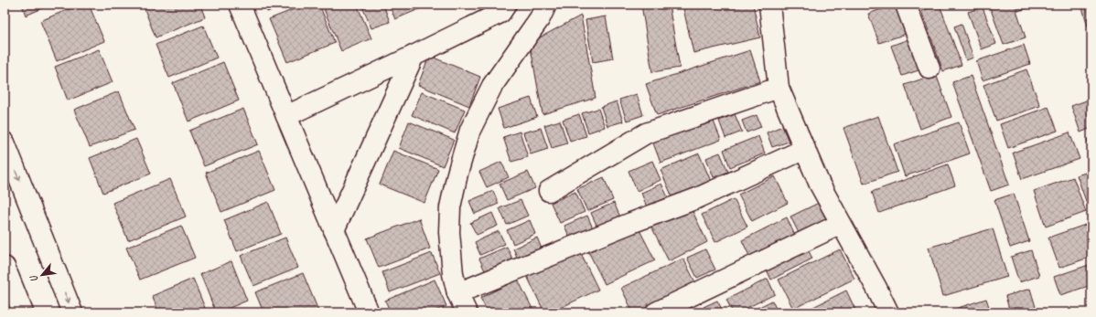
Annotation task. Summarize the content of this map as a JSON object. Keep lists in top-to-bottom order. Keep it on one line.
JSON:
{"north":"bottom left"}
